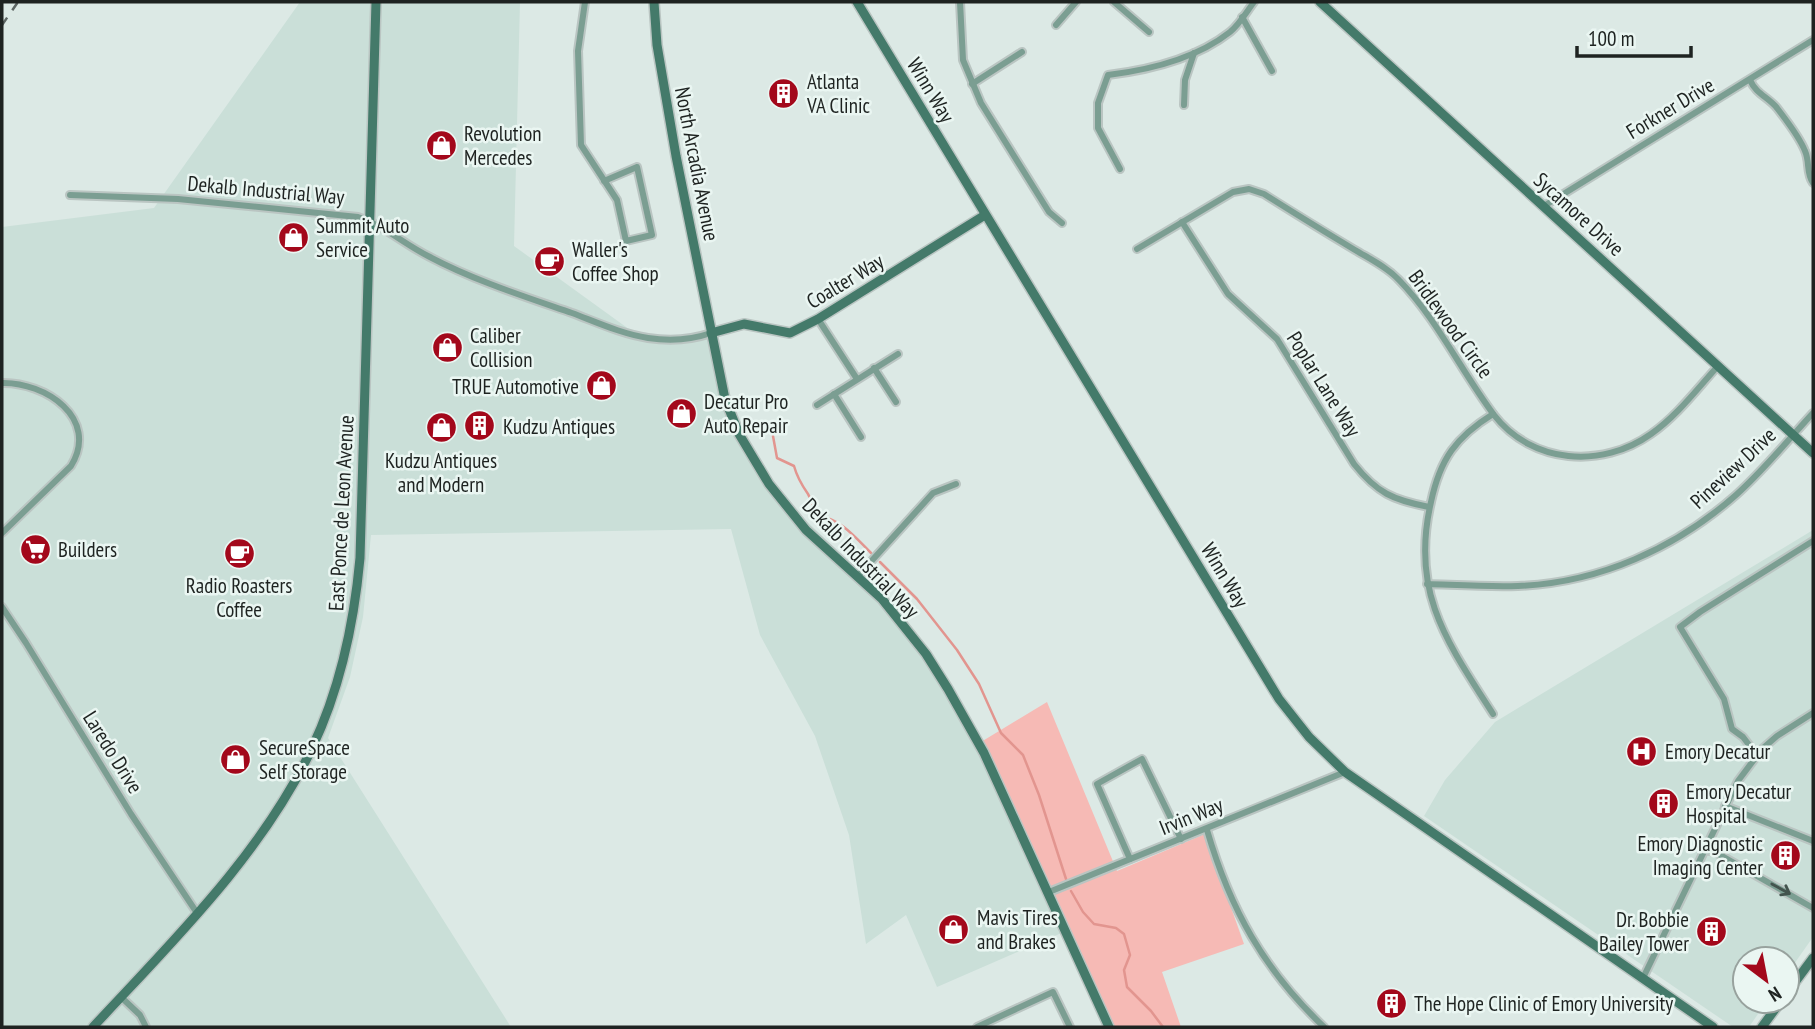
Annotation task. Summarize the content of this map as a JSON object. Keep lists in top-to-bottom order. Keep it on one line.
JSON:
{"streets":{"street":["Winn Way","Forkner Drive","North Arcadia Avenue","Dekalb Industrial Way","Sycamore Drive","Coalter Way","Bridlewood Circle","Poplar Lane Way","Pineview Drive","East Ponce de Leon Avenue","Laredo Drive","Irvin Way"]},"crossings":[["Winn Way","Coalter Way"],["Winn Way","Irvin Way"],["Forkner Drive","Sycamore Drive"],["North Arcadia Avenue","Dekalb Industrial Way"],["North Arcadia Avenue","Coalter Way"],["Dekalb Industrial Way","Coalter Way"],["Dekalb Industrial Way","East Ponce de Leon Avenue"],["Dekalb Industrial Way","Irvin Way"],["Sycamore Drive","Bridlewood Circle"],["Sycamore Drive","Pineview Drive"],["Bridlewood Circle","Poplar Lane Way"],["East Ponce de Leon Avenue","Laredo Drive"]],"places":{"building":["Atlanta VA Clinic","Kudzu Antiques","Emory Decatur Hospital","Emory Diagnostic Imaging Center","Dr. Bobbie Bailey Tower","The Hope Clinic of Emory University"],"shop":["Revolution Mercedes","Summit Auto Service","Caliber Collision","TRUE Automotive","Decatur Pro Auto Repair","Kudzu Antiques and Modern","SecureSpace Self Storage","Mavis Tires and Brakes"],"cafe":["Waller's Coffee Shop","Radio Roasters Coffee"],"supermarket":["Builders"],"hospital":["Emory Decatur"]},"scale_bar":"100 m","north":"bottom right"}
